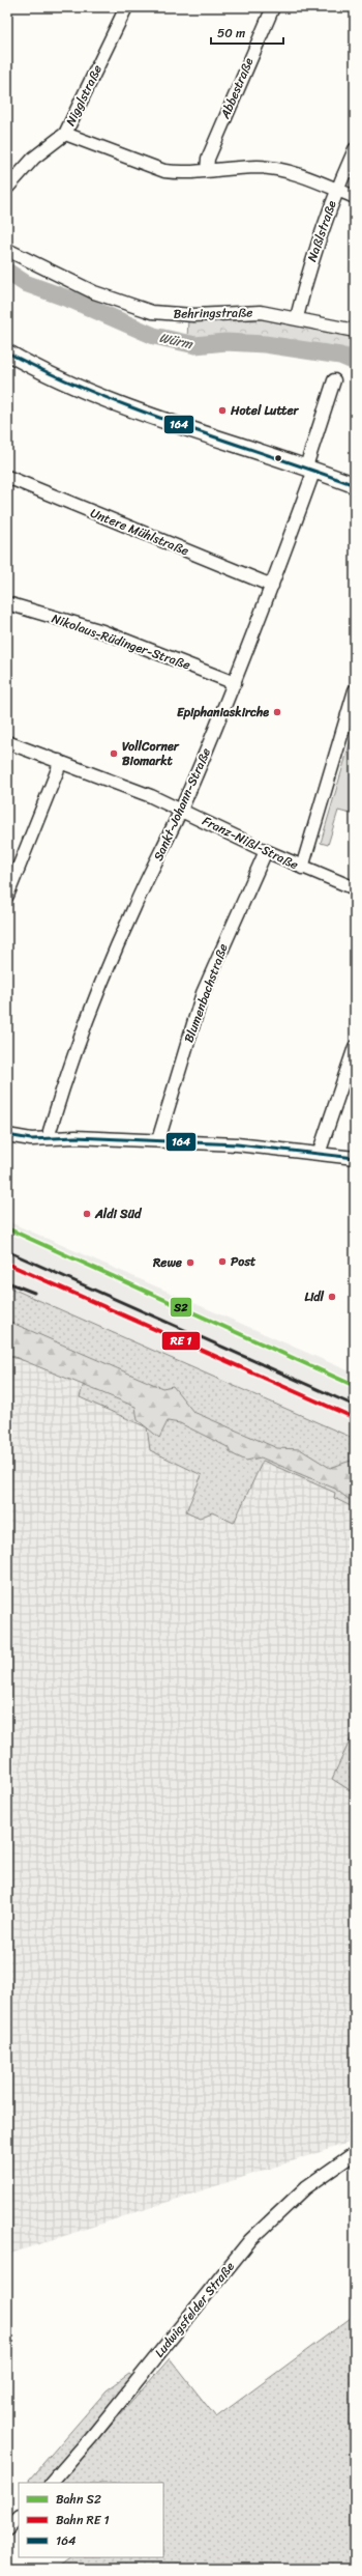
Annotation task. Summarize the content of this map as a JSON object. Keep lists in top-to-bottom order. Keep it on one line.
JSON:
{"streets":{"street":["Abbestraße","Nigglstraße","Naßlstraße","Behringstraße","Untere Mühlstraße","Nikolaus-Rüdinger-Straße","Sankt-Johann-Straße","Franz-Nißl-Straße","Blumenbachstraße","Ludwigsfelder Straße"]},"crossings":[["Naßlstraße","Behringstraße"],["Untere Mühlstraße","Sankt-Johann-Straße"],["Nikolaus-Rüdinger-Straße","Sankt-Johann-Straße"],["Sankt-Johann-Straße","Franz-Nißl-Straße"],["Franz-Nißl-Straße","Blumenbachstraße"]],"water":["Würm"],"places":["Hotel Lutter","Epiphaniaskirche","VollCorner Biomarkt","Aldi Süd","Post","Rewe","Lidl"],"lines":["transit line 164","rail line S2"],"legend":["Bahn S2","Bahn RE 1","164"],"scale_bar":"50 m"}
